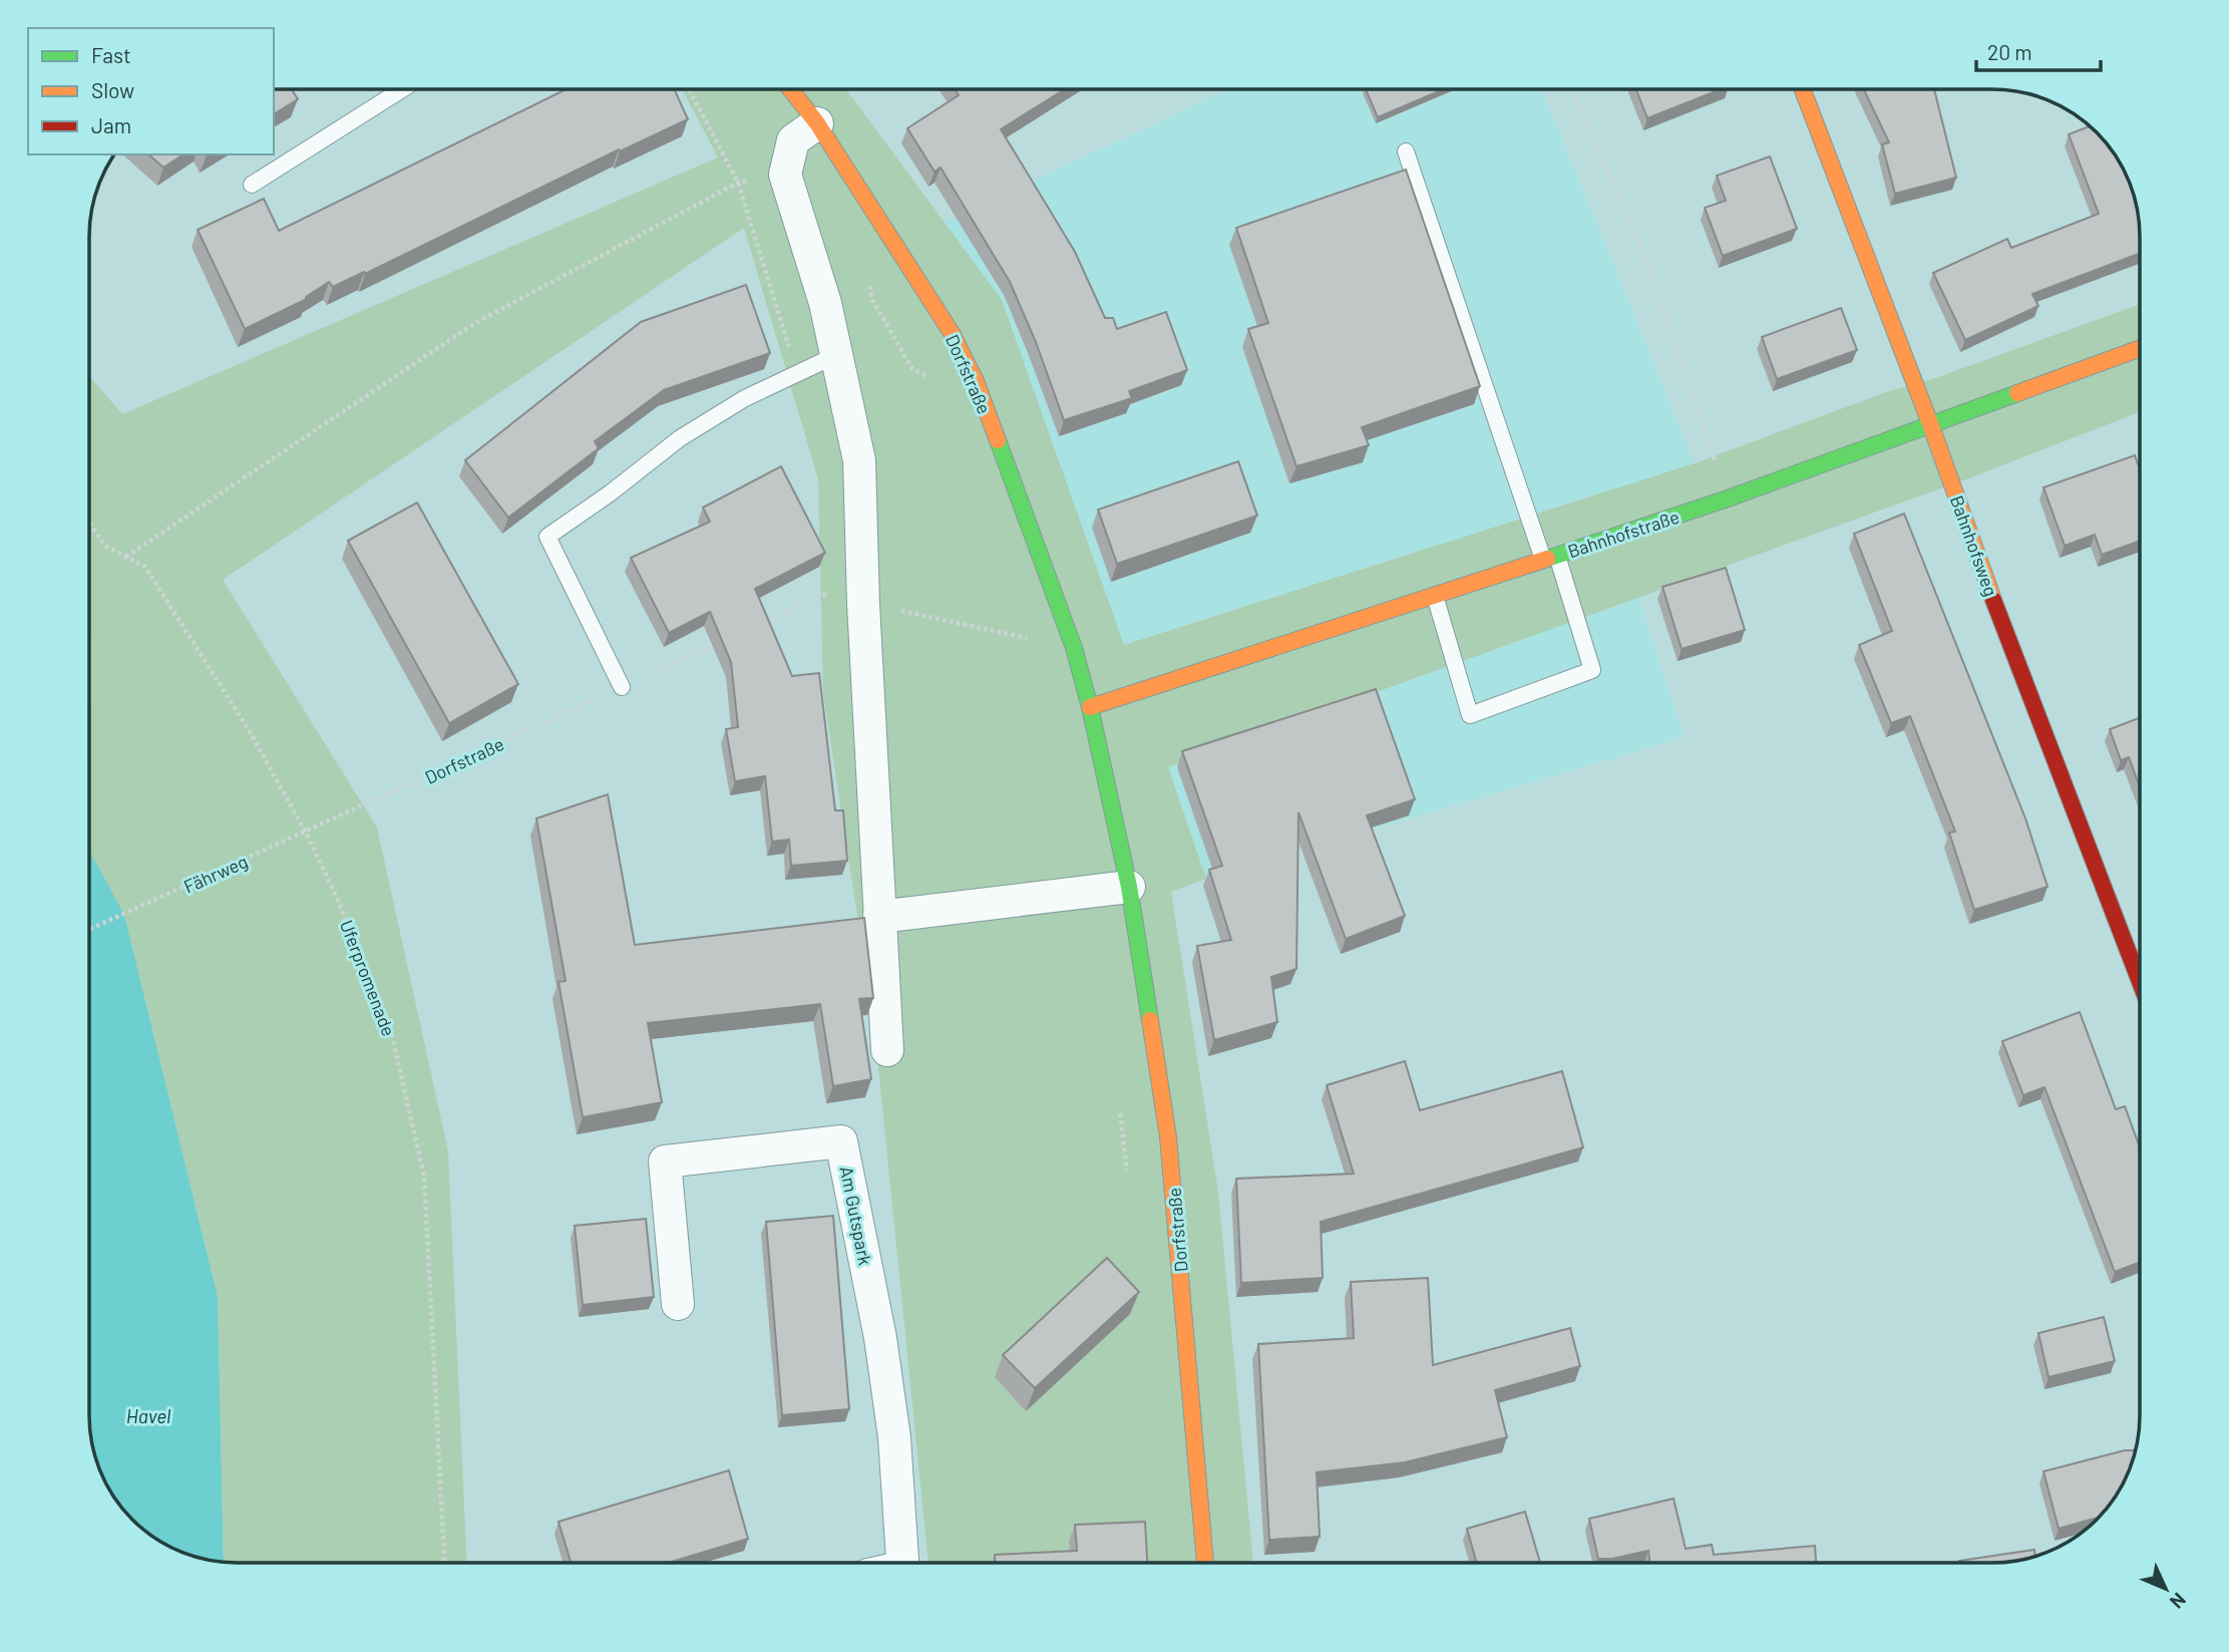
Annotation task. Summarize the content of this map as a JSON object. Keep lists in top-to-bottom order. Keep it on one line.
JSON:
{"streets":{"street":["Dorfstraße","Bahnhofstraße","Bahnhofsweg","Am Gutspark"],"path":["Fährweg","Uferpromenade"]},"crossings":[["Dorfstraße","Bahnhofstraße"],["Dorfstraße","Fährweg"],["Dorfstraße","Uferpromenade"],["Bahnhofstraße","Bahnhofsweg"],["Fährweg","Uferpromenade"]],"water":["Havel"],"legend":["Fast","Slow","Jam"],"scale_bar":"20 m","north":"bottom right"}
